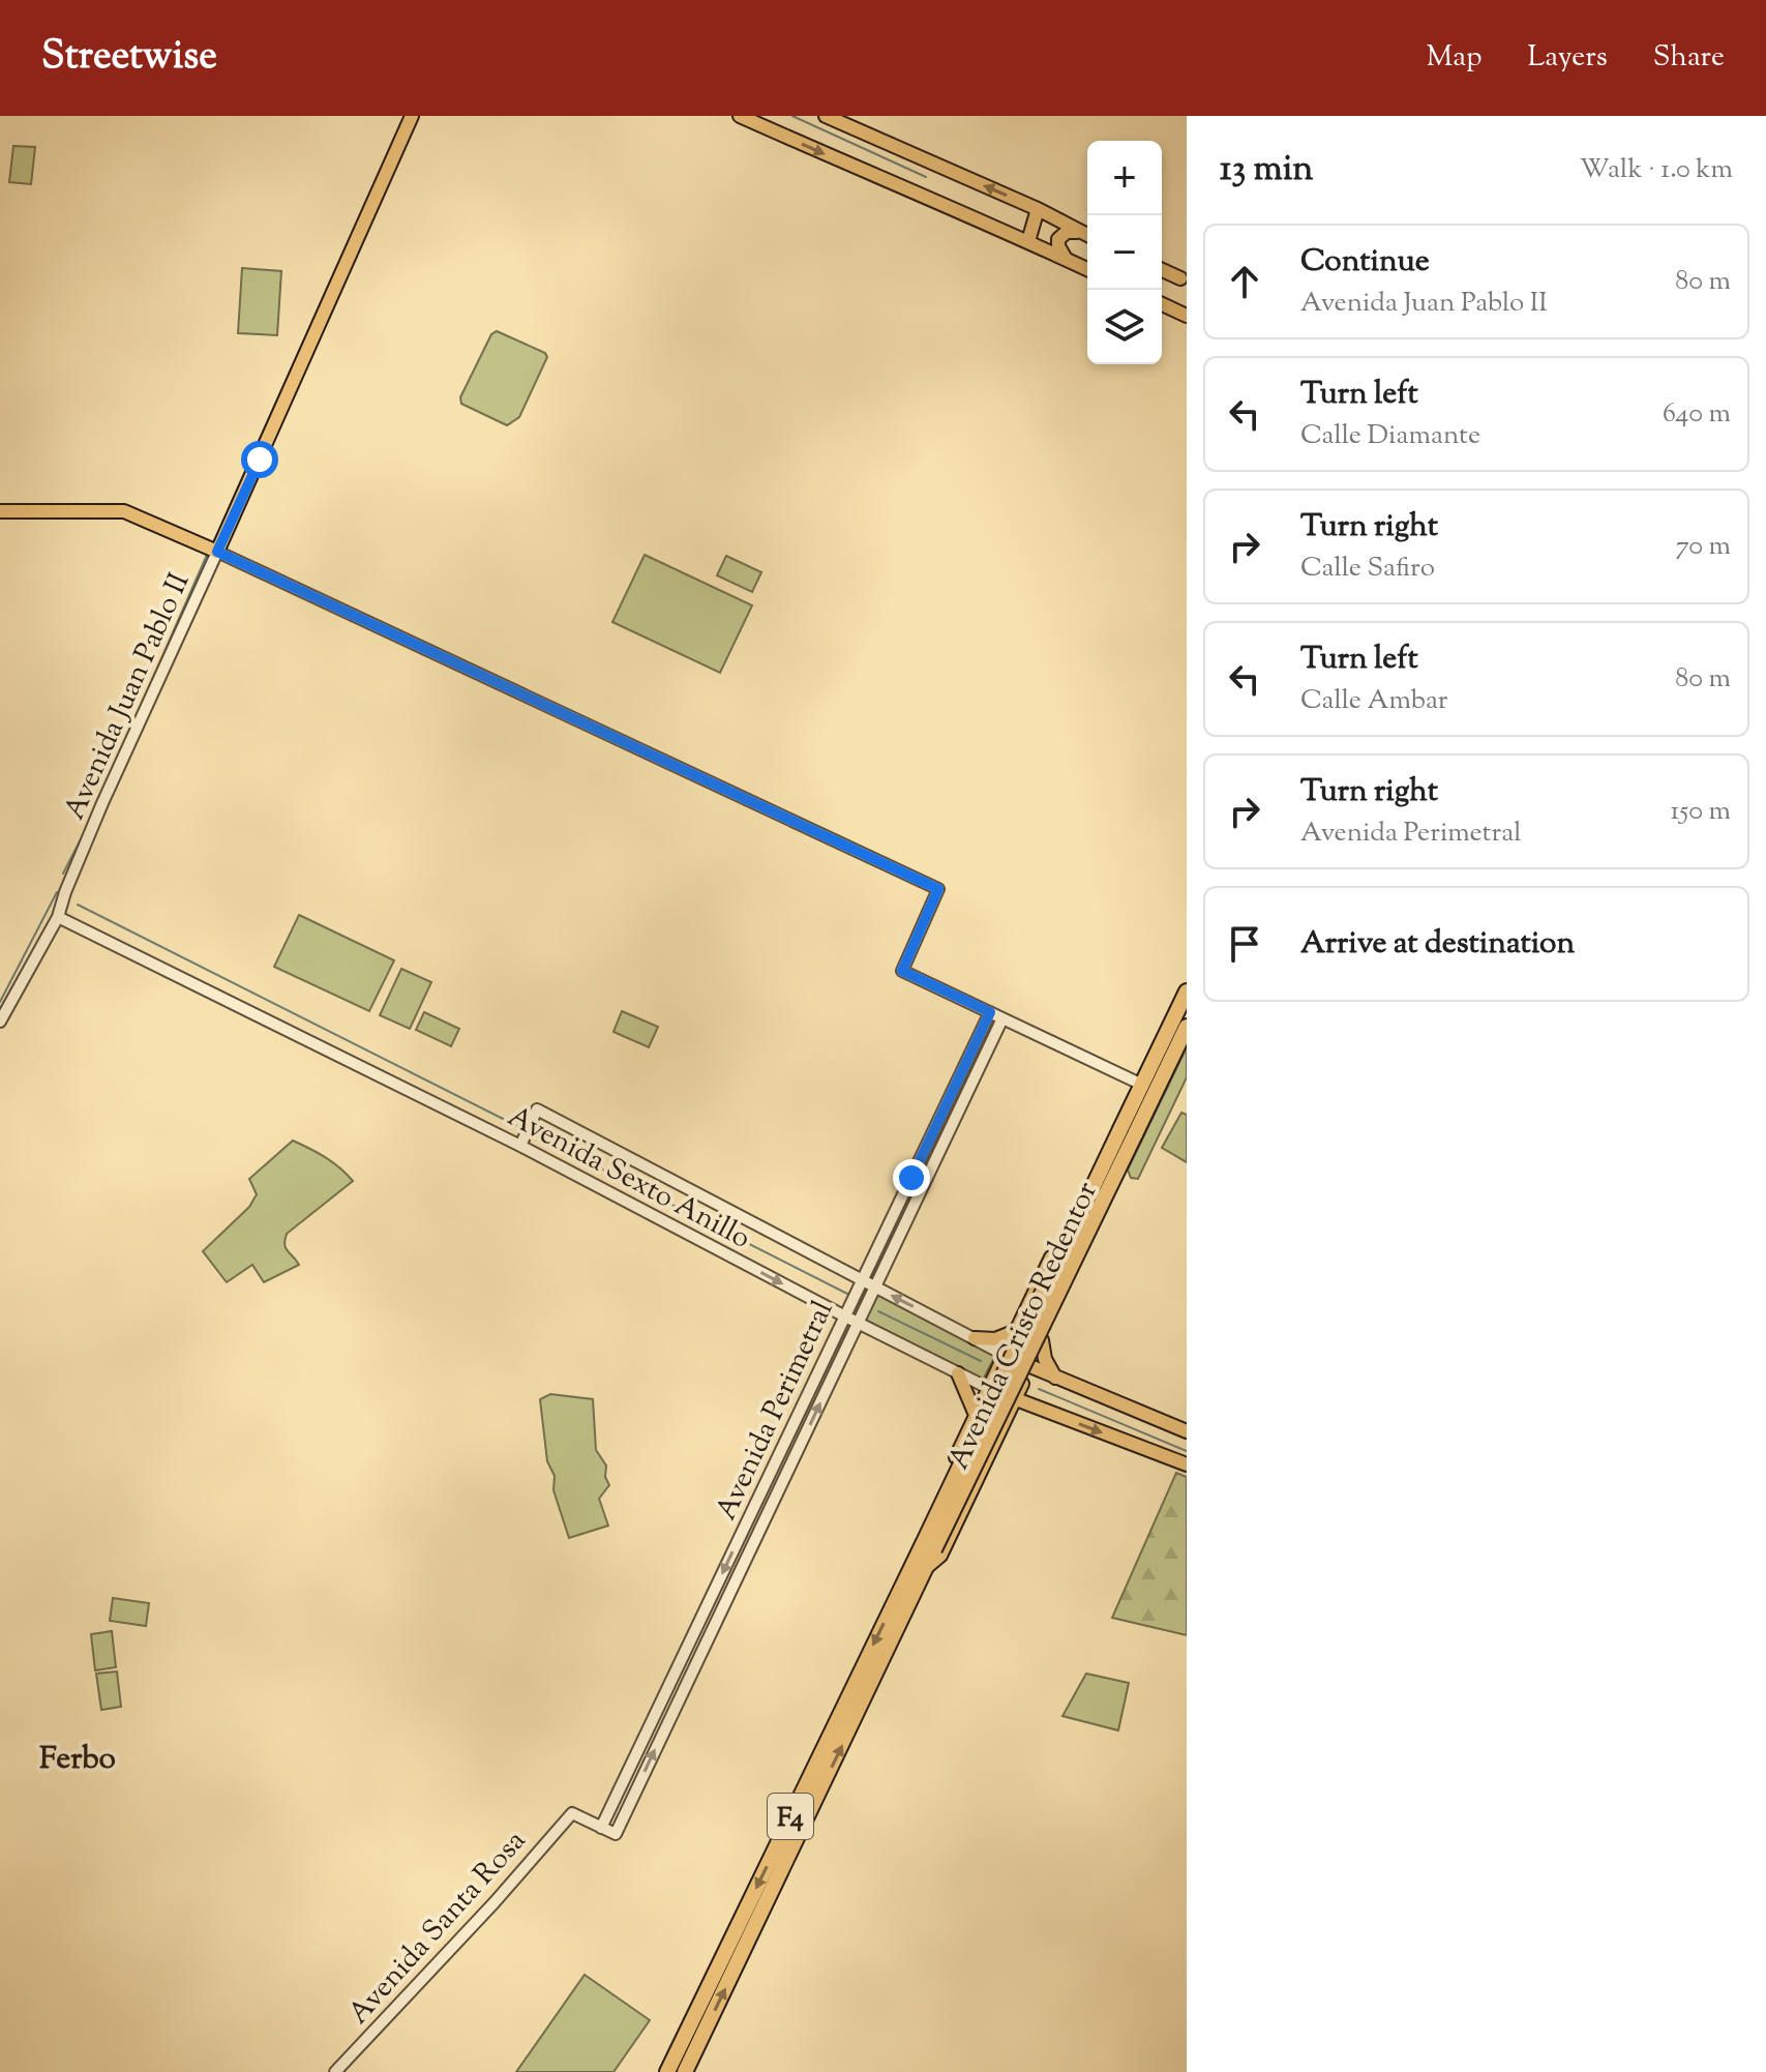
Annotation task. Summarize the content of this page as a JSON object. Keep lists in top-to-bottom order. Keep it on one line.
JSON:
{"streets":{"highway":["Avenida Cristo Redentor","F4"],"main road":["Avenida Juan Pablo II","Avenida Sexto Anillo"],"street":["Avenida Perimetral","Avenida Santa Rosa"]},"crossings":[["Avenida Juan Pablo II","Avenida Sexto Anillo"],["Avenida Sexto Anillo","Avenida Cristo Redentor"],["Avenida Sexto Anillo","Avenida Perimetral"],["Avenida Perimetral","Avenida Santa Rosa"]],"districts":["Ferbo"],"page":{"header":"Streetwise","nav":["Map","Layers","Share"],"heading":["13 min","Walk · 1.0 km"],"map_buttons":["+","−"],"list":[["Continue","Avenida Juan Pablo II","80 m"],["Turn left","Calle Diamante","640 m"],["Turn right","Calle Safiro","70 m"],["Turn left","Calle Ambar","80 m"],["Turn right","Avenida Perimetral","150 m"],"Arrive at destination"]}}
